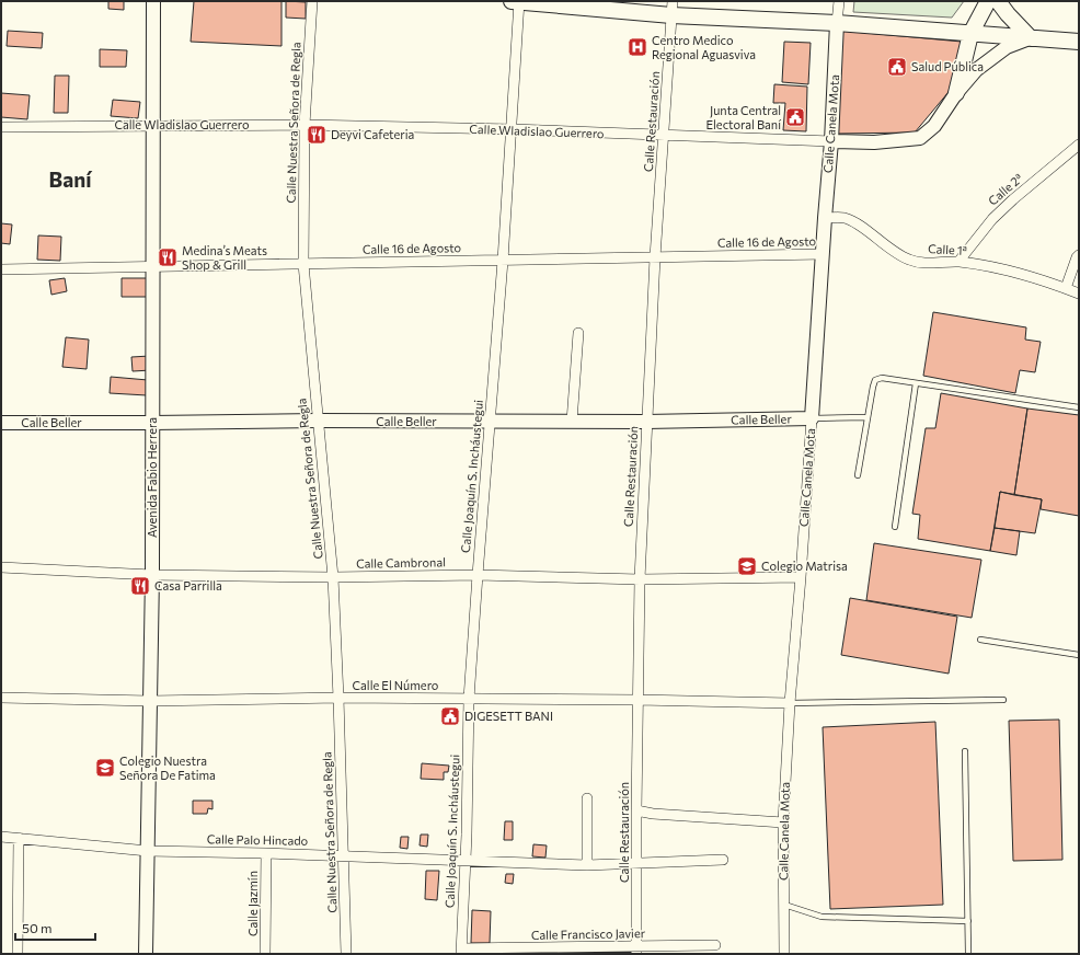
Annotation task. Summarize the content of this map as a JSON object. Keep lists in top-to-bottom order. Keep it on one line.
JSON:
{"streets":{"main road":["Calle Canela Mota","Calle Wladislao Guerrero","Calle Beller","Avenida Fabio Herrera"],"street":["Calle Restauración","Calle Nuestra Señora de Regla","Calle 2ª","Calle 16 de Agosto","Calle 1ª","Calle Joaquín S. Incháustegui","Calle Cambronal","Calle El Número","Calle Palo Hincado","Calle Jazmín","Calle Francisco Javier"]},"crossings":[["Calle Restauración","Calle Wladislao Guerrero"],["Calle Restauración","Calle 16 de Agosto"],["Calle Restauración","Calle Beller"],["Calle Restauración","Calle Cambronal"],["Calle Restauración","Calle El Número"],["Calle Restauración","Calle Palo Hincado"],["Calle Restauración","Calle Francisco Javier"],["Calle Nuestra Señora de Regla","Calle Wladislao Guerrero"],["Calle Nuestra Señora de Regla","Calle 16 de Agosto"],["Calle Nuestra Señora de Regla","Calle Beller"],["Calle Nuestra Señora de Regla","Calle Cambronal"],["Calle Nuestra Señora de Regla","Calle El Número"],["Calle Nuestra Señora de Regla","Calle Palo Hincado"],["Calle Canela Mota","Calle Wladislao Guerrero"],["Calle Canela Mota","Calle 16 de Agosto"],["Calle Canela Mota","Calle 1ª"],["Calle Canela Mota","Calle Beller"],["Calle Canela Mota","Calle Cambronal"],["Calle Canela Mota","Calle El Número"],["Calle Wladislao Guerrero","Calle Joaquín S. Incháustegui"],["Calle Wladislao Guerrero","Avenida Fabio Herrera"],["Calle 2ª","Calle 1ª"],["Calle 16 de Agosto","Calle Joaquín S. Incháustegui"],["Calle 16 de Agosto","Avenida Fabio Herrera"],["Calle Beller","Calle Joaquín S. Incháustegui"],["Calle Beller","Avenida Fabio Herrera"],["Calle Joaquín S. Incháustegui","Calle Cambronal"],["Calle Joaquín S. Incháustegui","Calle El Número"],["Calle Joaquín S. Incháustegui","Calle Palo Hincado"],["Calle Joaquín S. Incháustegui","Calle Francisco Javier"],["Avenida Fabio Herrera","Calle Cambronal"],["Avenida Fabio Herrera","Calle El Número"],["Avenida Fabio Herrera","Calle Palo Hincado"],["Calle Palo Hincado","Calle Jazmín"]],"districts":["Baní"],"places":{"hospital":["Centro Medico Regional Aguasviva"],"public building":["Salud Pública","Junta Central Electoral Baní","DIGESETT BANI"],"restaurant":["Deyvi Cafeteria","Medina’s Meats Shop & Grill","Casa Parrilla"],"school or university":["Colegio Matrisa","Colegio Nuestra Señora De Fatima"]},"scale_bar":"50 m"}
